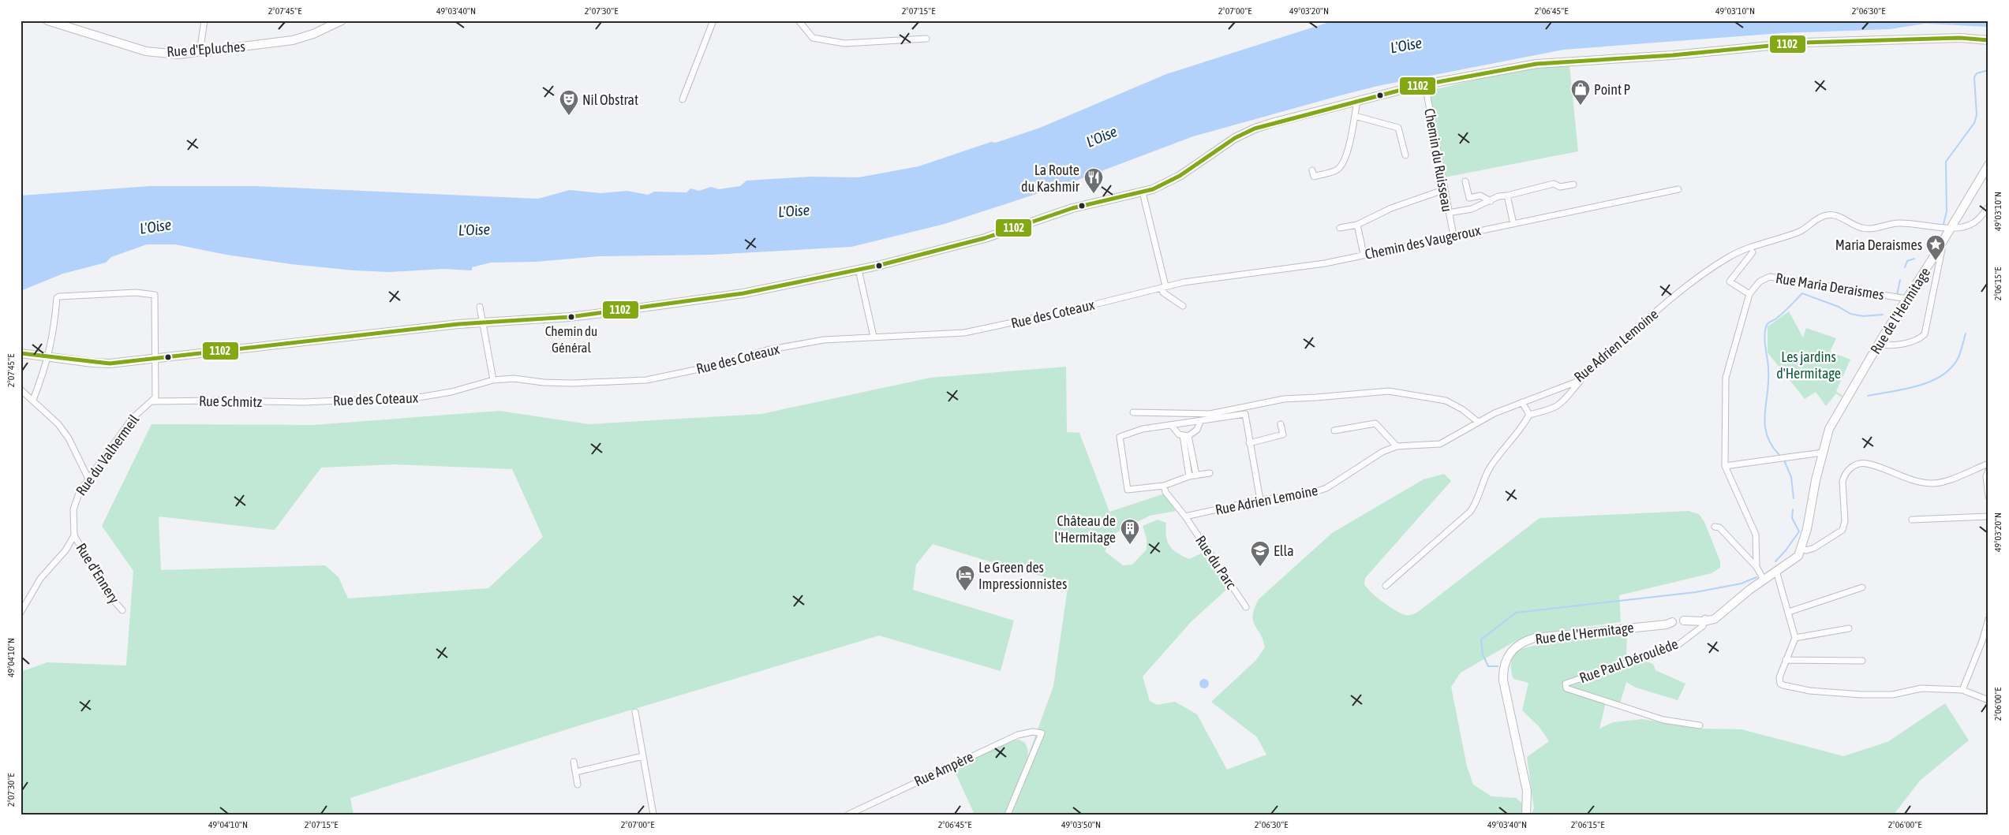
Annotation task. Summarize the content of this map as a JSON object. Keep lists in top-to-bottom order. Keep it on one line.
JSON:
{"streets":{"main road":["Rue d'Epluches","Rue de l'Hermitage"],"street":["Chemin du Ruisseau","Chemin des Vaugeroux","Rue Maria Deraismes","Rue des Coteaux","Rue Adrien Lemoine","Rue Schmitz","Rue du Valhermeil","Rue du Parc","Rue d'Ennery","Rue Paul Déroulède","Rue Ampère"]},"crossings":[["Chemin du Ruisseau","Chemin des Vaugeroux"],["Chemin des Vaugeroux","Rue des Coteaux"],["Rue Maria Deraismes","Rue de l'Hermitage"],["Rue de l'Hermitage","Rue Adrien Lemoine"],["Rue de l'Hermitage","Rue Paul Déroulède"],["Rue des Coteaux","Rue Schmitz"],["Rue Adrien Lemoine","Rue du Parc"],["Rue Schmitz","Rue du Valhermeil"],["Rue du Valhermeil","Rue d'Ennery"]],"water":["L'Oise"],"parks":["Les jardins d'Hermitage"],"places":{"shop":["Point P"],"theatre":["Nil Obstrat"],"restaurant":["La Route du Kashmir"],"place":["Maria Deraismes"],"other":["Chemin du Général"],"building":["Château de l'Hermitage"],"school or university":["Ella"],"hotel":["Le Green des Impressionnistes"]},"lines":["transit line 1102"],"coordinates":["2°07'45\"E","49°03'40\"N","2°07'30\"E","2°07'15\"E","2°07'00\"E","49°03'20\"N","2°06'45\"E","49°03'10\"N","2°06'30\"E","2°06'15\"E","49°04'10\"N","2°06'00\"E","49°03'50\"N"]}
